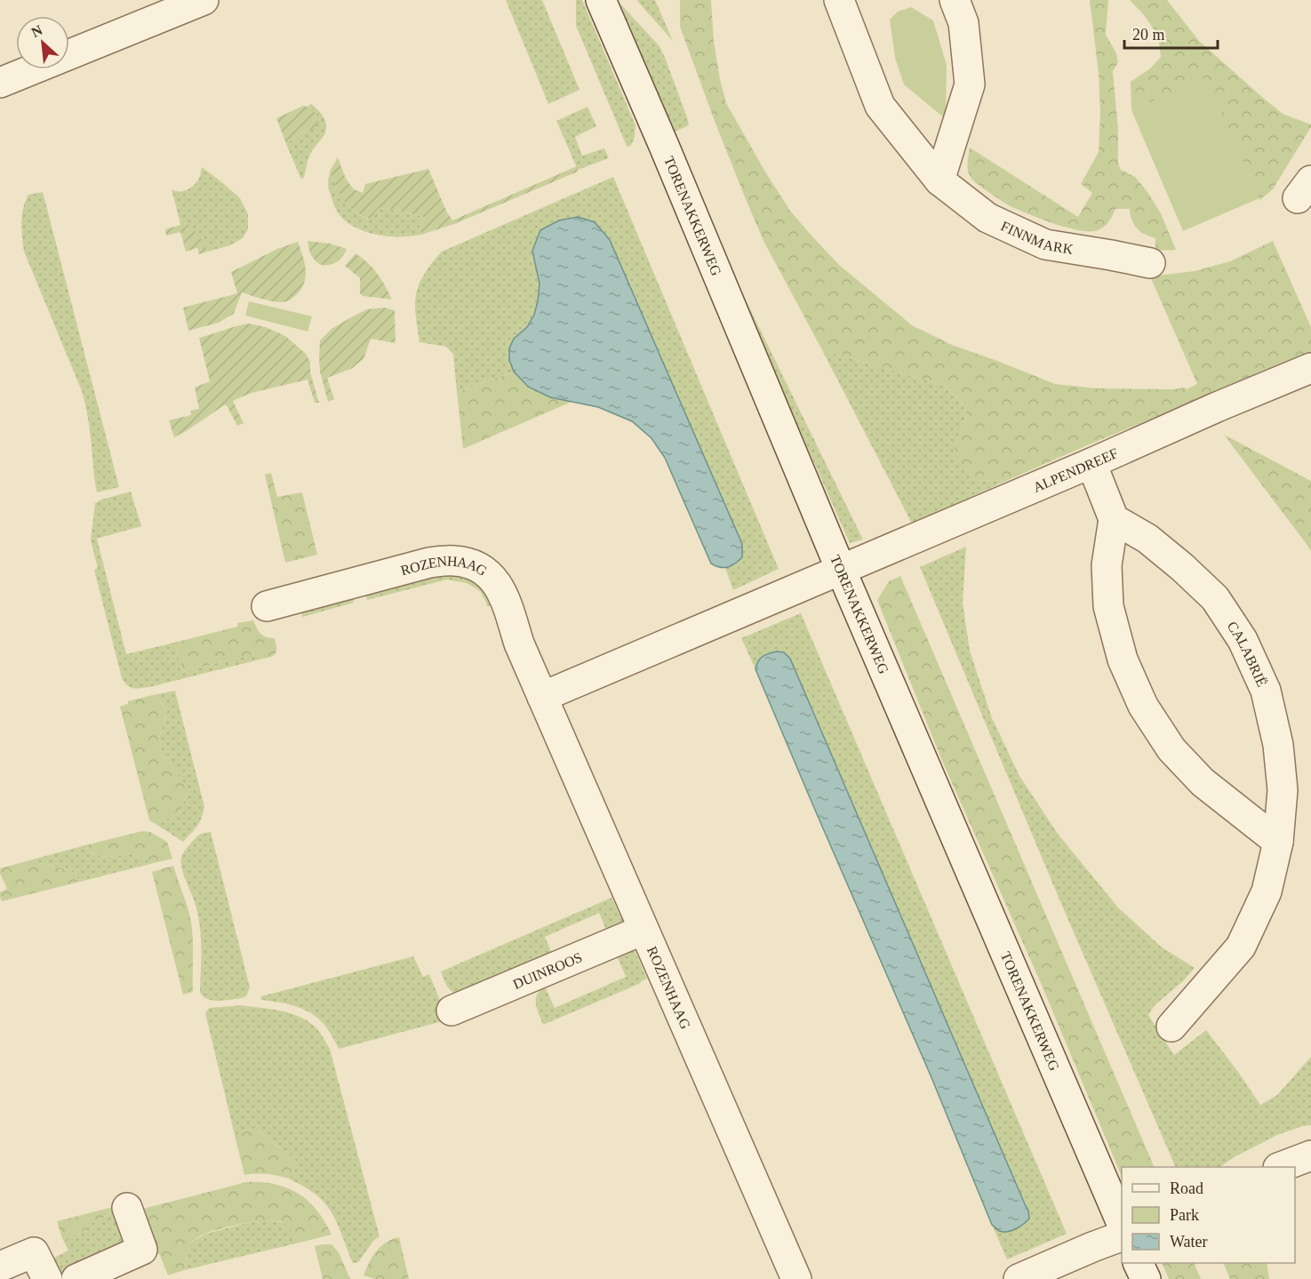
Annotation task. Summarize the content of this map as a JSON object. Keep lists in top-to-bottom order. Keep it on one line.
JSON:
{"streets":{"street":["TORENAKKERWEG","FINNMARK","ALPENDREEF","ROZENHAAG","CALABRIË","DUINROOS"]},"crossings":[["TORENAKKERWEG","ALPENDREEF"],["ROZENHAAG","DUINROOS"]],"legend":["Road","Park","Water"],"scale_bar":"20 m","north":"top left"}
